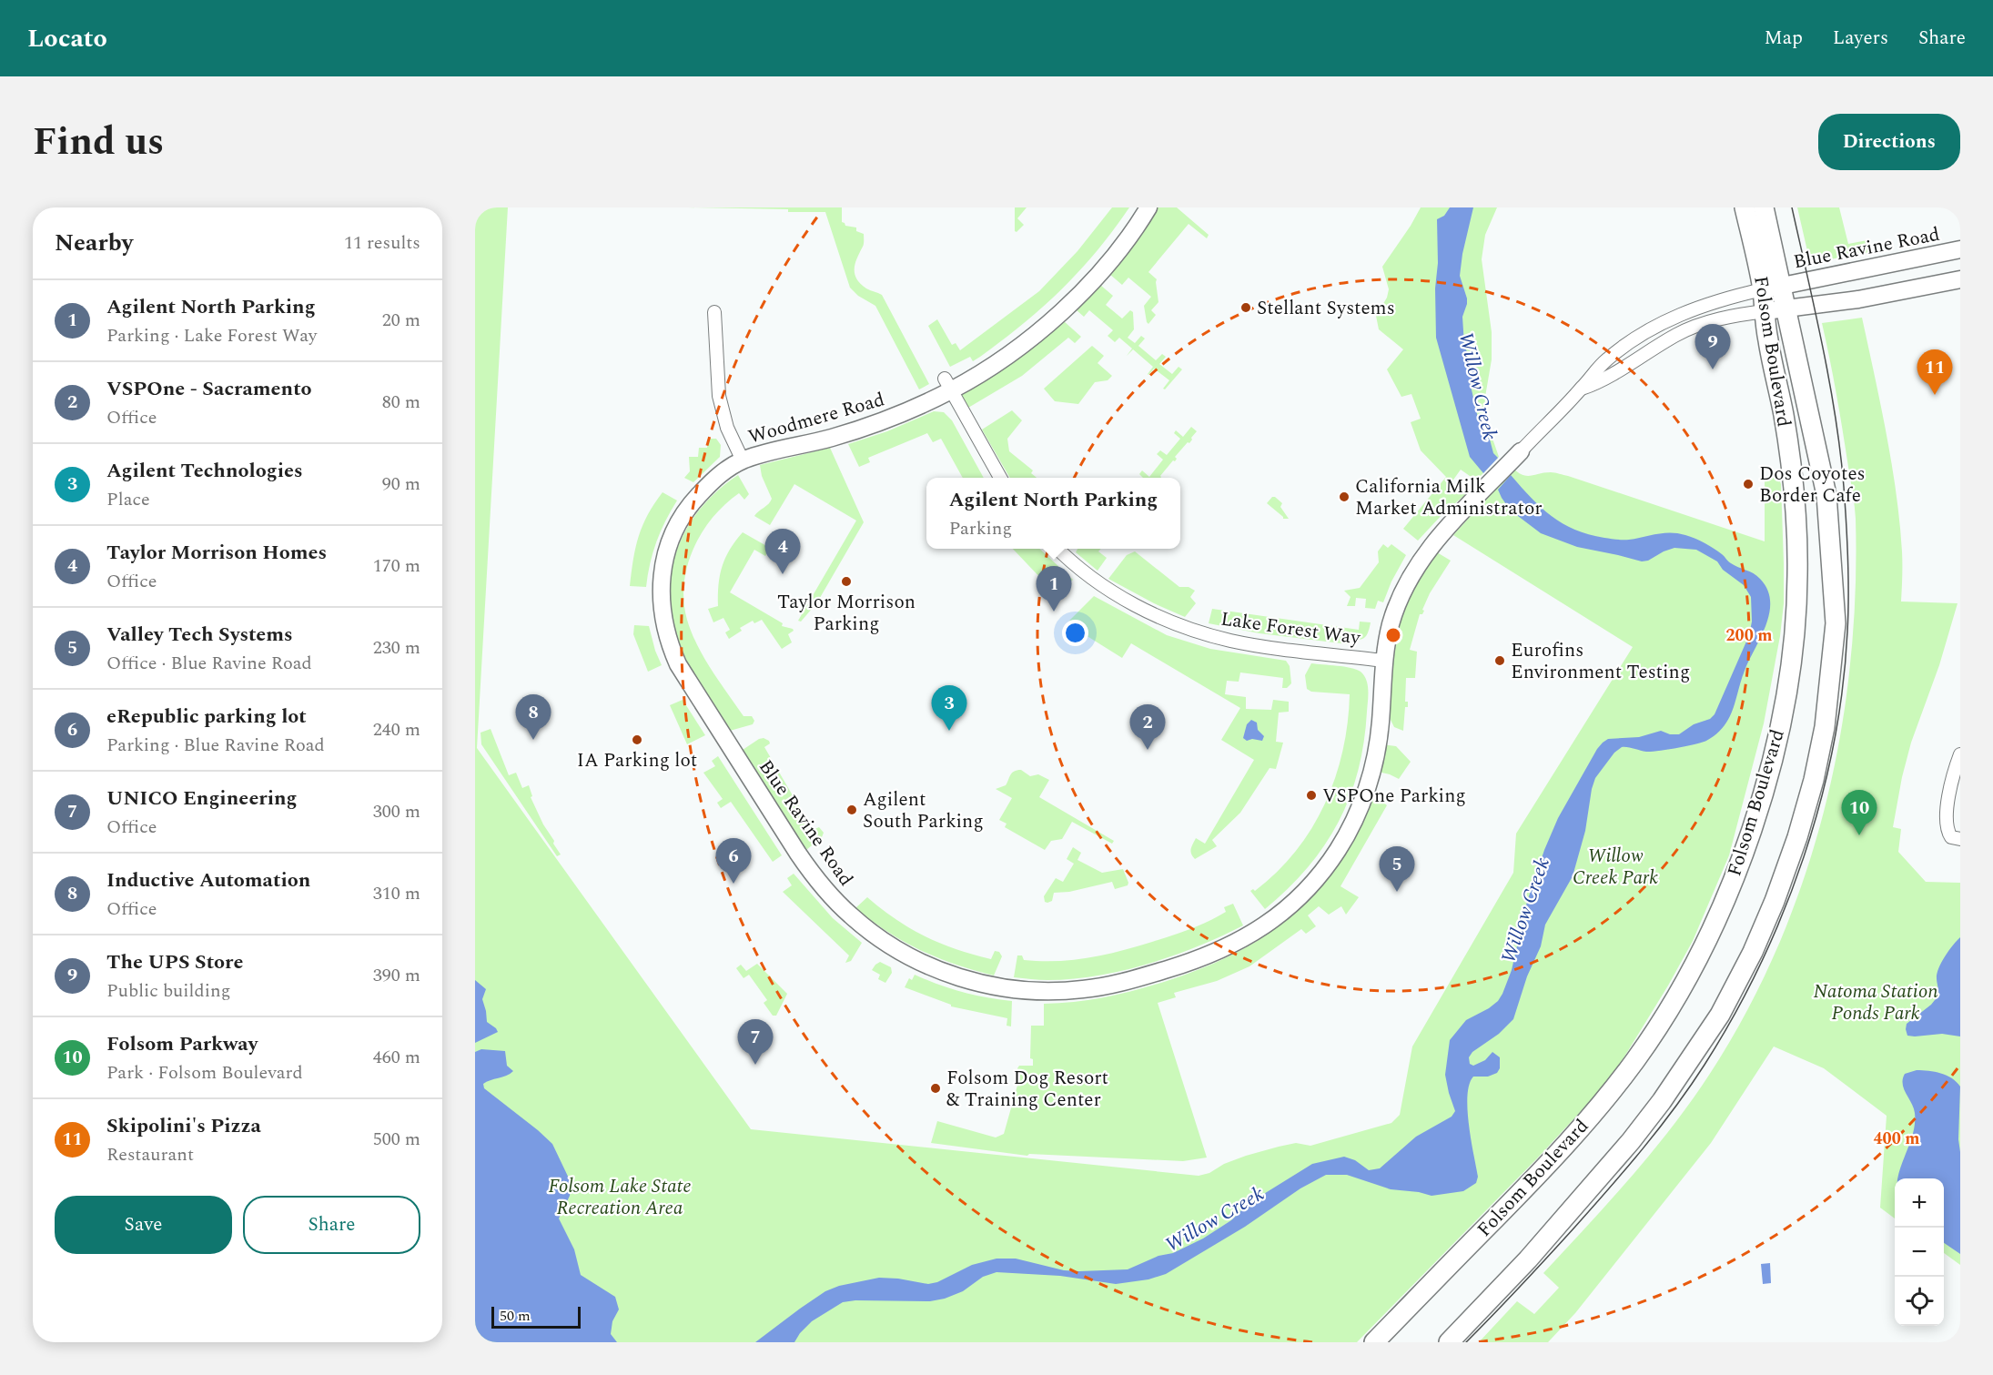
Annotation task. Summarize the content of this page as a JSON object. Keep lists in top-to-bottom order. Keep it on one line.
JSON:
{"streets":{"main road":["Folsom Boulevard"],"street":["Blue Ravine Road","Woodmere Road","Lake Forest Way"]},"crossings":[["Blue Ravine Road","Folsom Boulevard"],["Blue Ravine Road","Woodmere Road"],["Blue Ravine Road","Lake Forest Way"]],"water":["Willow Creek"],"parks":["Willow Creek Park","Natoma Station Ponds Park","Folsom Lake State Recreation Area"],"places":["Stellant Systems","Dos Coyotes Border Cafe","California Milk Market Administrator","Taylor Morrison Parking","Eurofins Environment Testing","IA Parking lot","VSPOne Parking","Agilent South Parking","Folsom Dog Resort & Training Center"],"scale_bar":"50 m","page":{"header":"Locato","nav":["Map","Layers","Share"],"title":"Find us","buttons":["Directions",["Save","Share"]],"heading":["Nearby","11 results"],"list":[{"mark":"1","name":"Agilent North Parking","note":"Parking · Lake Forest Way","value":"20 m"},{"mark":"2","name":"VSPOne - Sacramento","note":"Office","value":"80 m"},{"mark":"3","name":"Agilent Technologies","note":"Place","value":"90 m"},{"mark":"4","name":"Taylor Morrison Homes","note":"Office","value":"170 m"},{"mark":"5","name":"Valley Tech Systems","note":"Office · Blue Ravine Road","value":"230 m"},{"mark":"6","name":"eRepublic parking lot","note":"Parking · Blue Ravine Road","value":"240 m"},{"mark":"7","name":"UNICO Engineering","note":"Office","value":"300 m"},{"mark":"8","name":"Inductive Automation","note":"Office","value":"310 m"},{"mark":"9","name":"The UPS Store","note":"Public building","value":"390 m"},{"mark":"10","name":"Folsom Parkway","note":"Park · Folsom Boulevard","value":"460 m"},{"mark":"11","name":"Skipolini's Pizza","note":"Restaurant","value":"500 m"}],"pins":["9","11","4","1","3","8","2","10","6","5","7"],"popup":["Agilent North Parking","Parking"],"map_buttons":["+","−"],"scale":"50 m"},"rings":["200 m","400 m"]}
